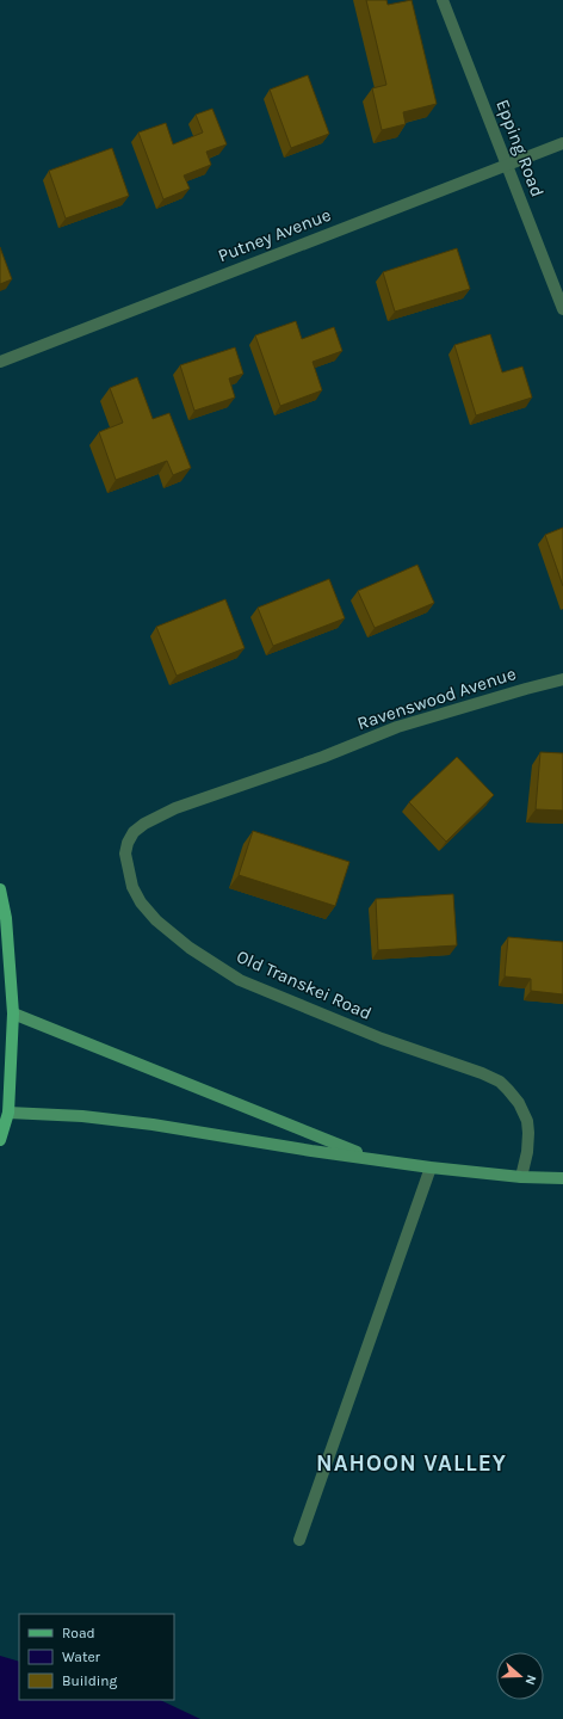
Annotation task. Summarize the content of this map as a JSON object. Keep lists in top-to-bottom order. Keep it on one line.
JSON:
{"streets":{"street":["Epping Road","Putney Avenue","Ravenswood Avenue","Old Transkei Road"]},"crossings":[["Epping Road","Putney Avenue"],["Ravenswood Avenue","Old Transkei Road"]],"districts":["NAHOON VALLEY"],"legend":["Road","Water","Building"],"north":"right"}
